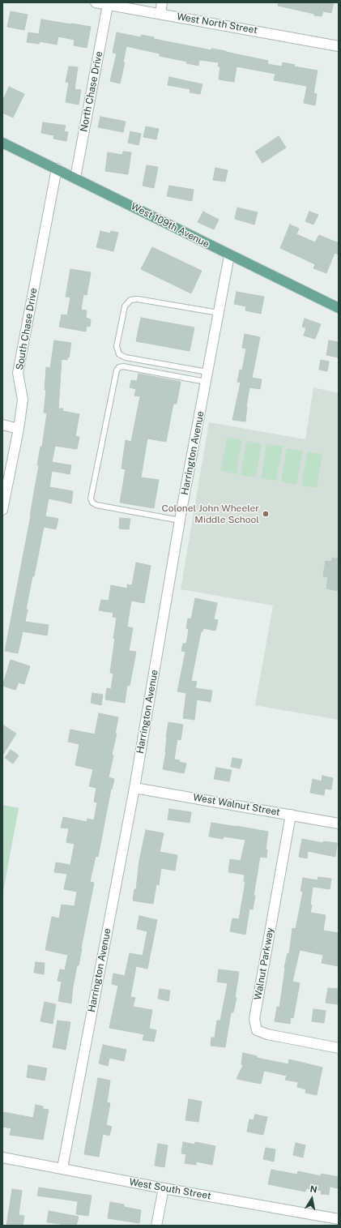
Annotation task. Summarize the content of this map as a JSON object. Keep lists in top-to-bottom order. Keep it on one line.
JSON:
{"streets":{"main road":["West 109th Avenue"],"street":["West North Street","North Chase Drive","South Chase Drive","Harrington Avenue","West Walnut Street","Walnut Parkway","West South Street"]},"crossings":[["West North Street","North Chase Drive"],["North Chase Drive","West 109th Avenue"],["West 109th Avenue","South Chase Drive"],["West 109th Avenue","Harrington Avenue"],["Harrington Avenue","West Walnut Street"],["Harrington Avenue","West South Street"],["West Walnut Street","Walnut Parkway"]],"places":["Colonel John Wheeler Middle School"],"north":"top"}
